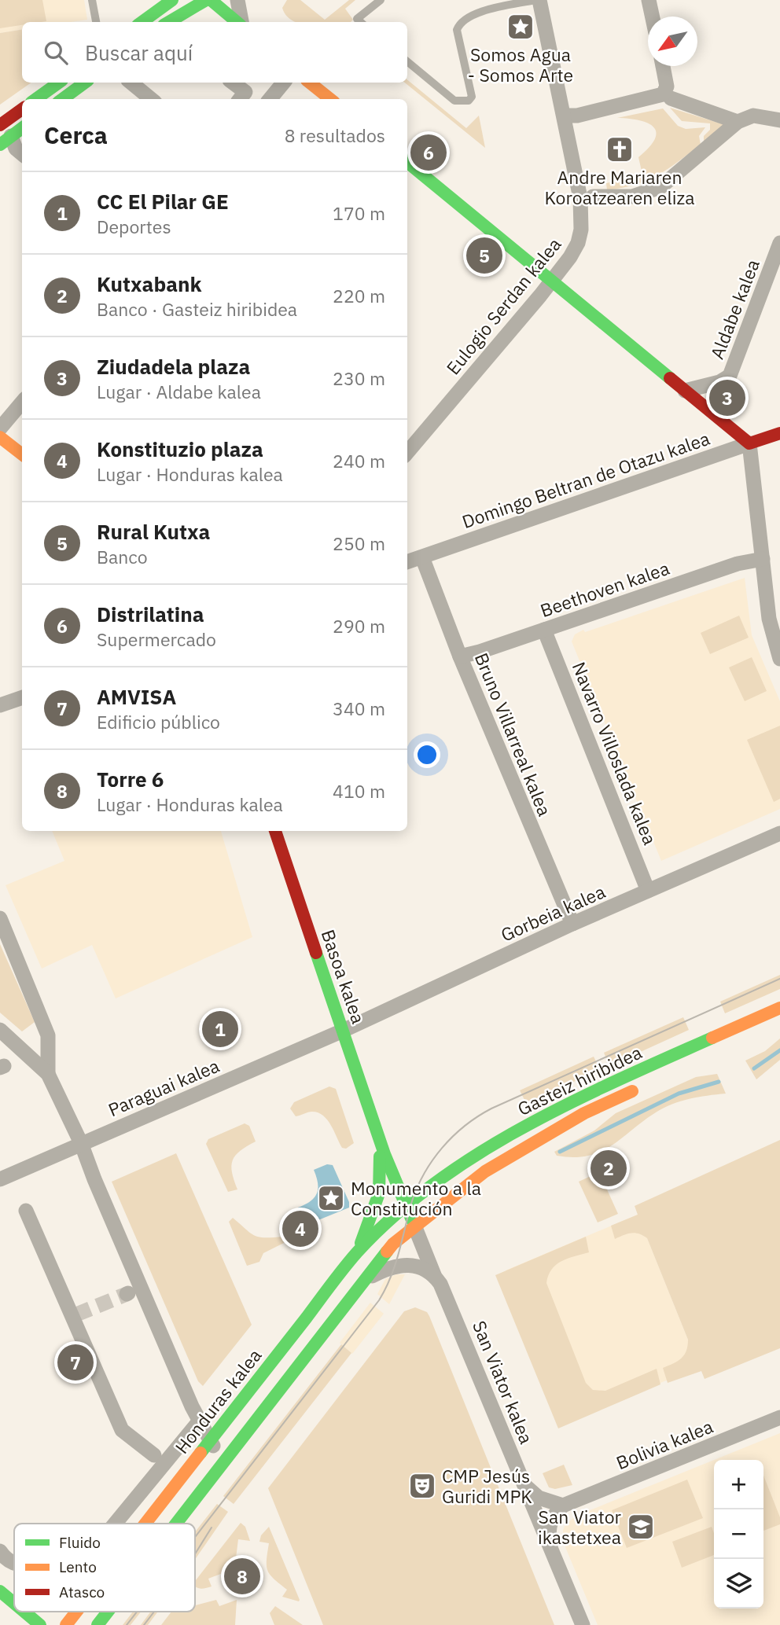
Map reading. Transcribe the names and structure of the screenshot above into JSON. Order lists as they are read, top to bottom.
{
  "streets": {
    "main road": [
      "Domingo Beltran de Otazu kalea",
      "Basoa kalea",
      "Gasteiz hiribidea",
      "Honduras kalea"
    ],
    "street": [
      "Eulogio Serdan kalea",
      "Aldabe kalea",
      "Beethoven kalea",
      "Bruno Villarreal kalea",
      "Navarro Villoslada kalea",
      "Gorbeia kalea",
      "Paraguai kalea",
      "San Viator kalea",
      "Bolivia kalea"
    ]
  },
  "crossings": [
    ["Domingo Beltran de Otazu kalea", "Bruno Villarreal kalea"],
    ["Beethoven kalea", "Bruno Villarreal kalea"],
    ["Beethoven kalea", "Navarro Villoslada kalea"],
    ["Bruno Villarreal kalea", "Gorbeia kalea"],
    ["Navarro Villoslada kalea", "Gorbeia kalea"],
    ["Gorbeia kalea", "Basoa kalea"],
    ["Gorbeia kalea", "Paraguai kalea"],
    ["Basoa kalea", "Gasteiz hiribidea"],
    ["Basoa kalea", "Paraguai kalea"],
    ["Basoa kalea", "San Viator kalea"],
    ["Basoa kalea", "Honduras kalea"],
    ["Gasteiz hiribidea", "San Viator kalea"],
    ["Gasteiz hiribidea", "Honduras kalea"]
  ],
  "places": {
    "place": ["Somos Agua - Somos Arte", "Monumento a la Constitución"],
    "church": ["Andre Mariaren Koroatzearen eliza"],
    "theatre": ["CMP Jesús Guridi MPK"],
    "school or university": ["San Viator ikastetxea"]
  },
  "legend": ["Fluido", "Lento", "Atasco"],
  "north": "bottom left",
  "page": {
    "search": "Buscar aquí",
    "heading": ["Cerca", "8 resultados"],
    "pins": [
      "6",
      "5",
      "3",
      "1",
      "2",
      "4",
      "7",
      "8"
    ],
    "list": [
      {
        "mark": "1",
        "name": "CC El Pilar GE",
        "note": "Deportes",
        "value": "170 m"
      },
      {
        "mark": "2",
        "name": "Kutxabank",
        "note": "Banco · Gasteiz hiribidea",
        "value": "220 m"
      },
      {
        "mark": "3",
        "name": "Ziudadela plaza",
        "note": "Lugar · Aldabe kalea",
        "value": "230 m"
      },
      {
        "mark": "4",
        "name": "Konstituzio plaza",
        "note": "Lugar · Honduras kalea",
        "value": "240 m"
      },
      {
        "mark": "5",
        "name": "Rural Kutxa",
        "note": "Banco",
        "value": "250 m"
      },
      {
        "mark": "6",
        "name": "Distrilatina",
        "note": "Supermercado",
        "value": "290 m"
      },
      {
        "mark": "7",
        "name": "AMVISA",
        "note": "Edificio público",
        "value": "340 m"
      },
      {
        "mark": "8",
        "name": "Torre 6",
        "note": "Lugar · Honduras kalea",
        "value": "410 m"
      }
    ],
    "map_buttons": ["+", "−"]
  }
}
